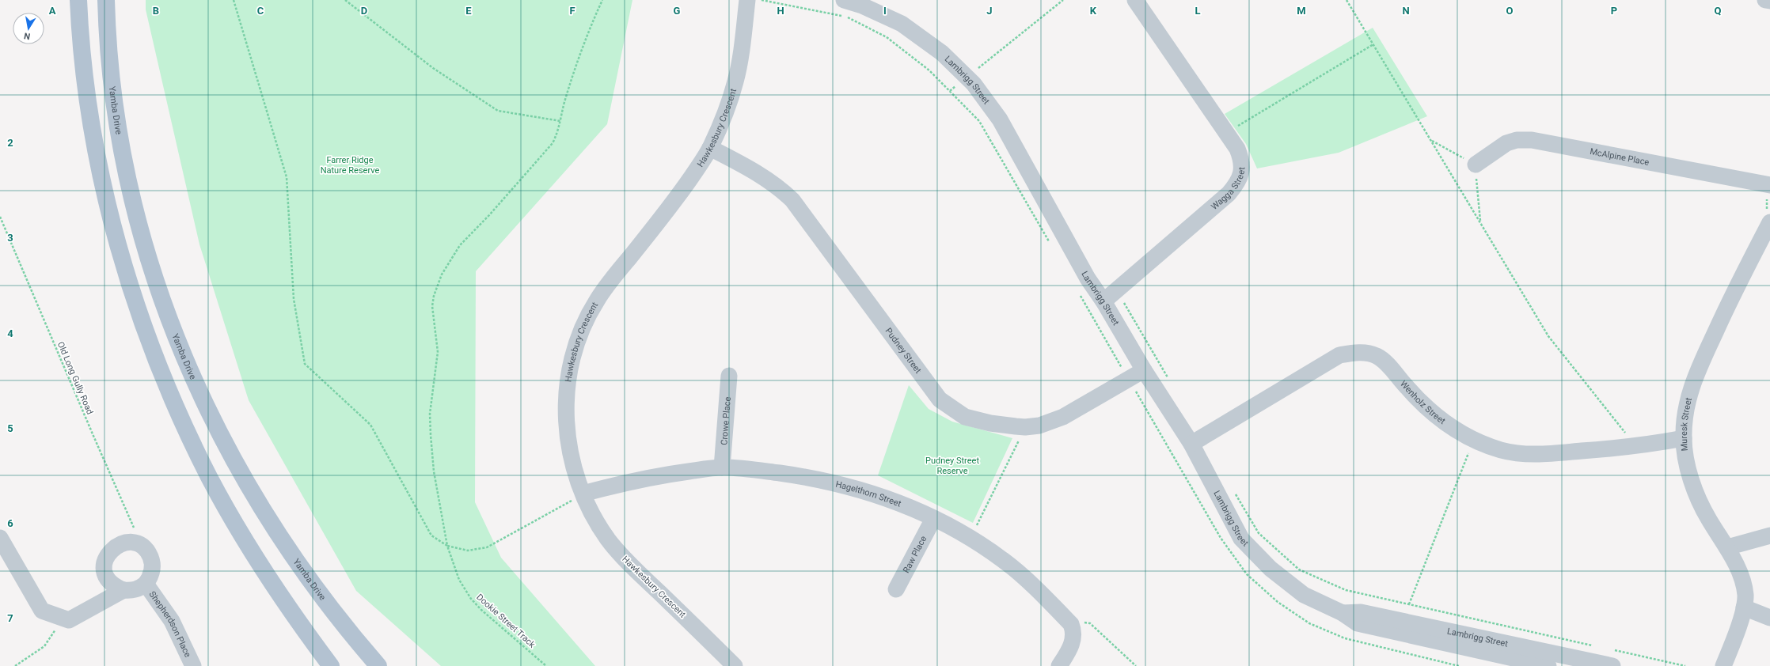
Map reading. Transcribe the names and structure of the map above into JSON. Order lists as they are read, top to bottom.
{
  "streets": {
    "main road": ["Yamba Drive"],
    "street": [
      "Lambrigg Street",
      "Hawkesbury Crescent",
      "McAlpine Place",
      "Wagga Street",
      "Pudney Street",
      "Wenholz Street",
      "Crowe Place",
      "Muresk Street",
      "Hagelthorn Street",
      "Raw Place",
      "Shepherdson Place"
    ],
    "path": ["Old Long Gully Road", "Dookie Street Track"]
  },
  "crossings": [
    ["Lambrigg Street", "Wagga Street"],
    ["Lambrigg Street", "Pudney Street"],
    ["Lambrigg Street", "Wenholz Street"],
    ["Hawkesbury Crescent", "Pudney Street"],
    ["Hawkesbury Crescent", "Hagelthorn Street"],
    ["Old Long Gully Road", "Shepherdson Place"],
    ["Wenholz Street", "Muresk Street"],
    ["Crowe Place", "Hagelthorn Street"],
    ["Hagelthorn Street", "Raw Place"]
  ],
  "parks": ["Farrer Ridge Nature Reserve", "Pudney Street Reserve"],
  "north": "bottom",
  "grid": {
    "columns": [
      "A",
      "B",
      "C",
      "D",
      "E",
      "F",
      "G",
      "H",
      "I",
      "J",
      "K",
      "L",
      "M",
      "N",
      "O",
      "P",
      "Q"
    ],
    "rows": [
      "2",
      "3",
      "4",
      "5",
      "6",
      "7"
    ]
  }
}
